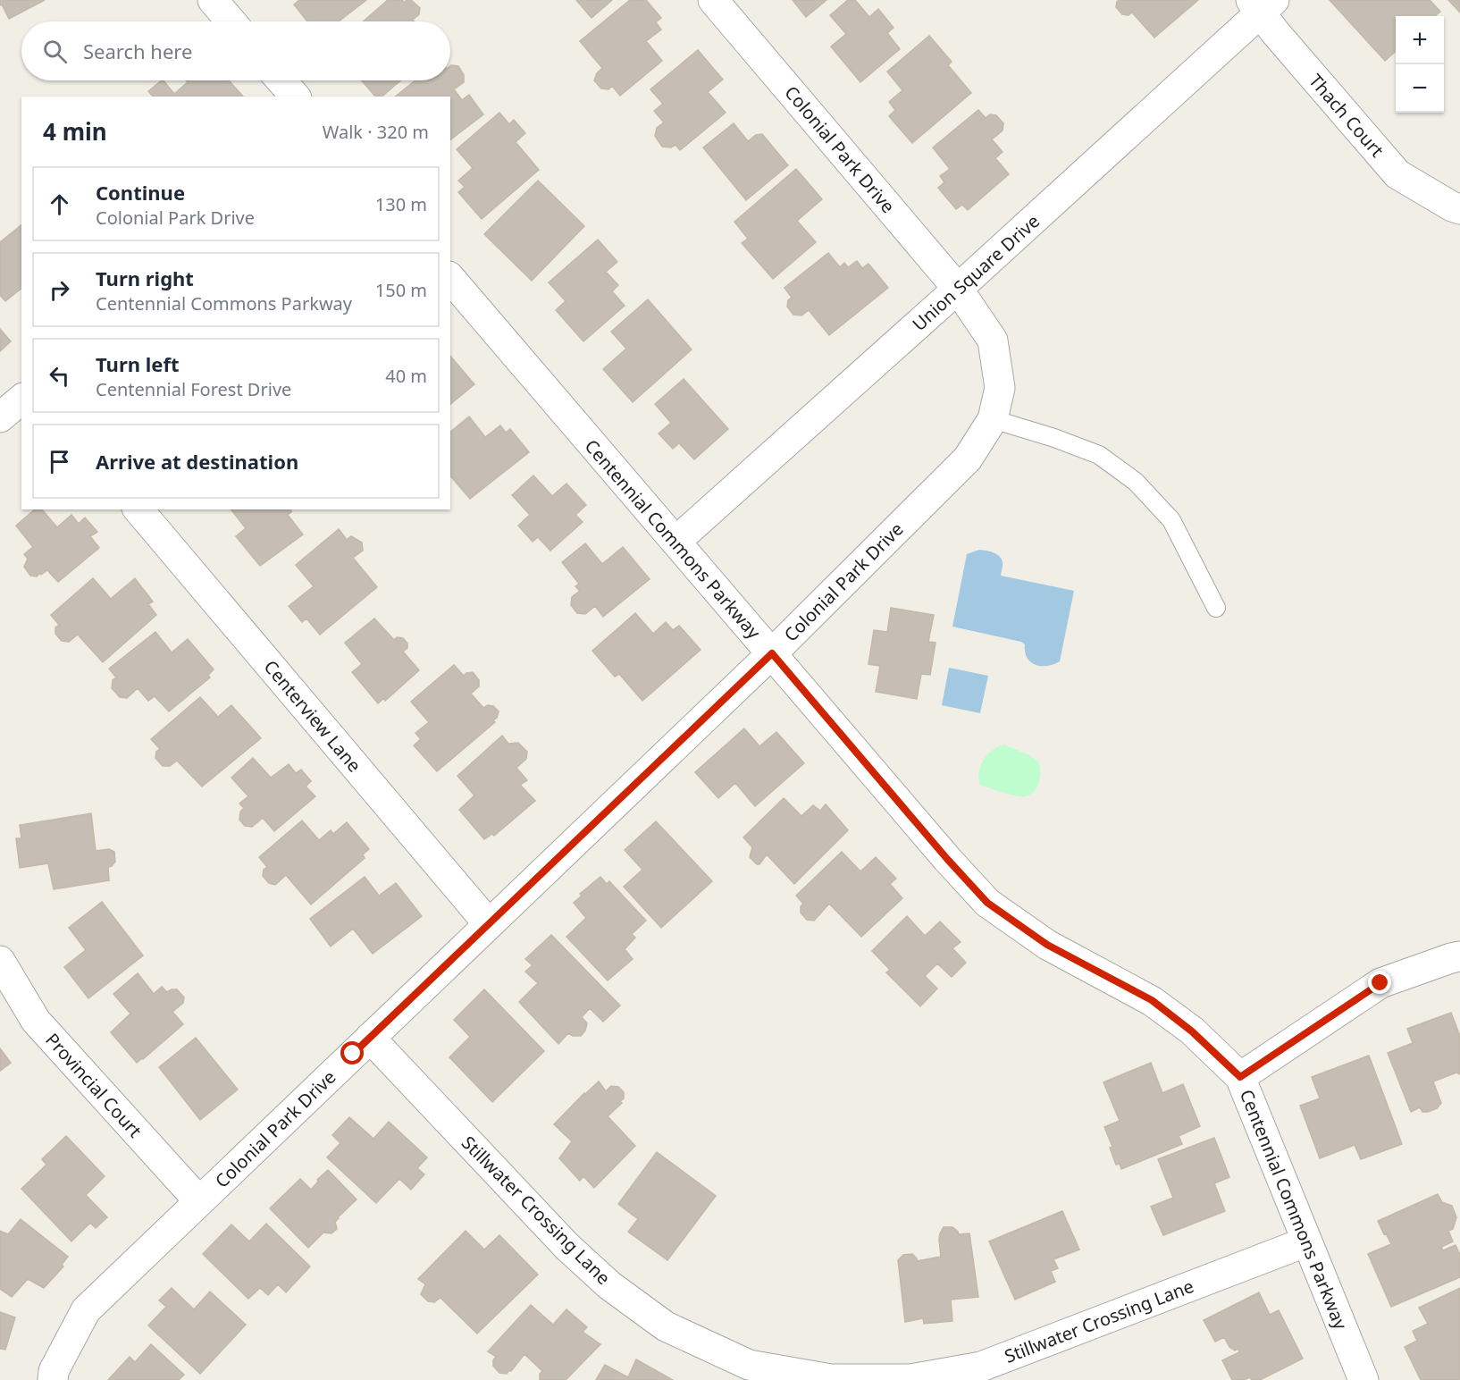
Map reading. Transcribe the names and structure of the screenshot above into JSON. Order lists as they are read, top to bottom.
{
  "streets": {
    "street": [
      "Thach Court",
      "Colonial Park Drive",
      "Union Square Drive",
      "Centennial Commons Parkway",
      "Centerview Lane",
      "Provincial Court",
      "Stillwater Crossing Lane"
    ]
  },
  "crossings": [
    ["Thach Court", "Union Square Drive"],
    ["Colonial Park Drive", "Union Square Drive"],
    ["Colonial Park Drive", "Centennial Commons Parkway"],
    ["Colonial Park Drive", "Centerview Lane"],
    ["Colonial Park Drive", "Provincial Court"],
    ["Colonial Park Drive", "Stillwater Crossing Lane"],
    ["Union Square Drive", "Centennial Commons Parkway"],
    ["Centennial Commons Parkway", "Stillwater Crossing Lane"]
  ],
  "page": {
    "map_buttons": ["+", "−"],
    "search": "Search here",
    "heading": ["4 min", "Walk · 320 m"],
    "list": [
      ["Continue", "Colonial Park Drive", "130 m"],
      ["Turn right", "Centennial Commons Parkway", "150 m"],
      ["Turn left", "Centennial Forest Drive", "40 m"],
      "Arrive at destination"
    ]
  }
}
